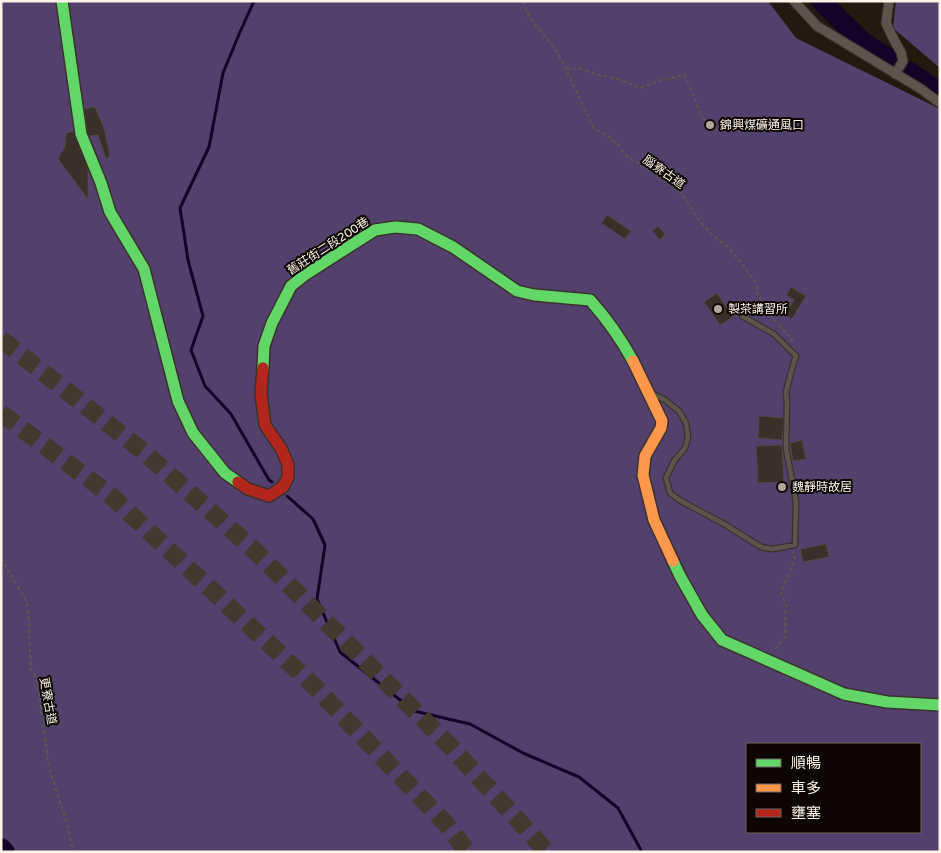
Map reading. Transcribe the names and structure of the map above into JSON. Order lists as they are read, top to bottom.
{
  "streets": {
    "street": ["舊莊街二段200巷"],
    "path": ["腦寮古道", "更寮古道"]
  },
  "places": ["錦興煤礦通風口", "製茶講習所", "魏靜時故居"],
  "legend": ["順暢", "車多", "壅塞"]
}
